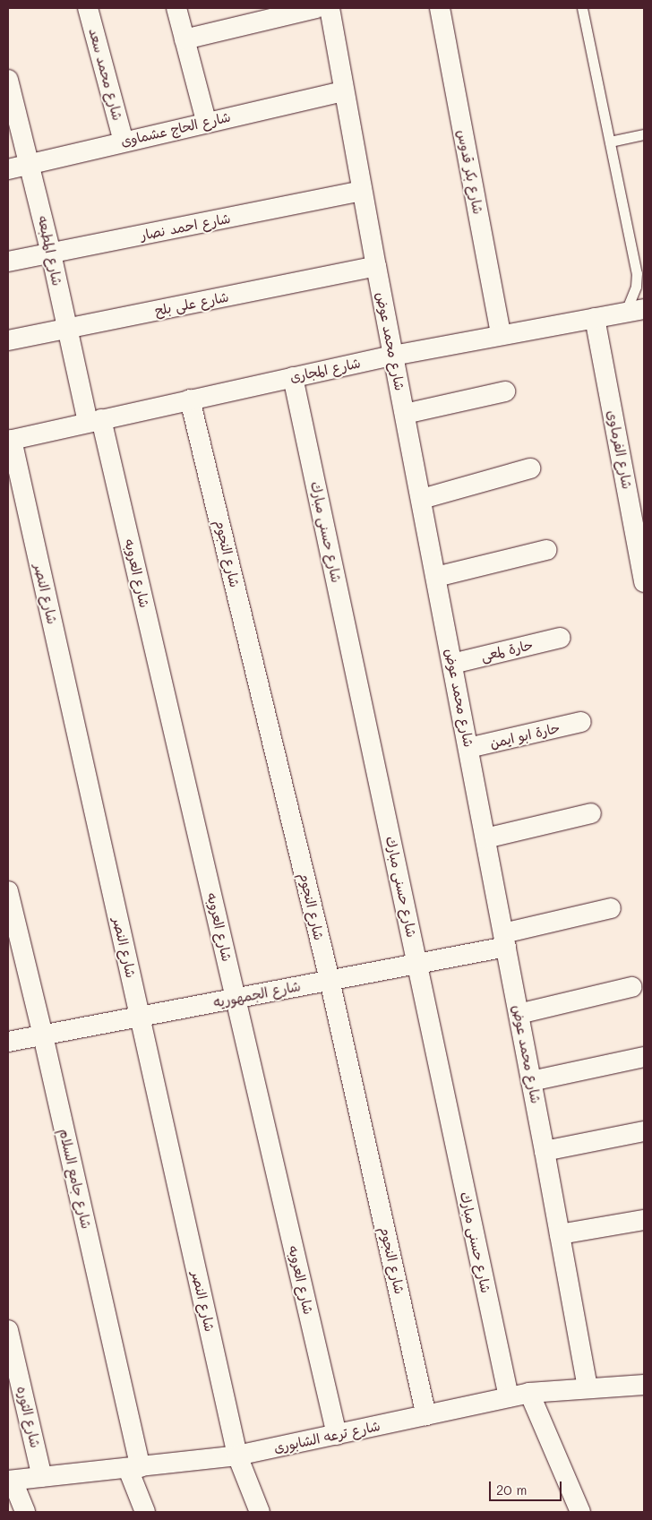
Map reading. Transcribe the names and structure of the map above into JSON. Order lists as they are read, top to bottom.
{
  "streets": {
    "street": [
      "شارع محمد سعد",
      "شارع الحاج عشماوى",
      "شارع بكر قدوس",
      "شارع احمد نصار",
      "شارع المطبعه",
      "شارع على بلح",
      "شارع محمد عوض",
      "شارع المجارى",
      "شارع الفرماوى",
      "شارع حسنى مبارك",
      "شارع النجوم",
      "شارع العروبه",
      "شارع النصر",
      "حارة لمعى",
      "حارة ابو ايمن",
      "شارع الجمهوريه",
      "شارع جامع السلام",
      "شارع الثوره",
      "شارع ترعه الشابورى"
    ]
  },
  "crossings": [
    ["شارع محمد سعد", "شارع الحاج عشماوى"],
    ["شارع الحاج عشماوى", "شارع المطبعه"],
    ["شارع الحاج عشماوى", "شارع محمد عوض"],
    ["شارع بكر قدوس", "شارع المجارى"],
    ["شارع احمد نصار", "شارع المطبعه"],
    ["شارع احمد نصار", "شارع محمد عوض"],
    ["شارع المطبعه", "شارع على بلح"],
    ["شارع المطبعه", "شارع المجارى"],
    ["شارع المطبعه", "شارع العروبه"],
    ["شارع على بلح", "شارع محمد عوض"],
    ["شارع محمد عوض", "شارع المجارى"],
    ["شارع محمد عوض", "حارة لمعى"],
    ["شارع محمد عوض", "حارة ابو ايمن"],
    ["شارع محمد عوض", "شارع الجمهوريه"],
    ["شارع محمد عوض", "شارع ترعه الشابورى"],
    ["شارع المجارى", "شارع الفرماوى"],
    ["شارع المجارى", "شارع حسنى مبارك"],
    ["شارع المجارى", "شارع النجوم"],
    ["شارع المجارى", "شارع العروبه"],
    ["شارع المجارى", "شارع النصر"],
    ["شارع حسنى مبارك", "شارع الجمهوريه"],
    ["شارع حسنى مبارك", "شارع ترعه الشابورى"],
    ["شارع النجوم", "شارع الجمهوريه"],
    ["شارع النجوم", "شارع ترعه الشابورى"],
    ["شارع العروبه", "شارع الجمهوريه"],
    ["شارع العروبه", "شارع ترعه الشابورى"],
    ["شارع النصر", "شارع الجمهوريه"],
    ["شارع النصر", "شارع ترعه الشابورى"],
    ["شارع الجمهوريه", "شارع جامع السلام"],
    ["شارع جامع السلام", "شارع ترعه الشابورى"],
    ["شارع الثوره", "شارع ترعه الشابورى"]
  ],
  "scale_bar": "20 m"
}
